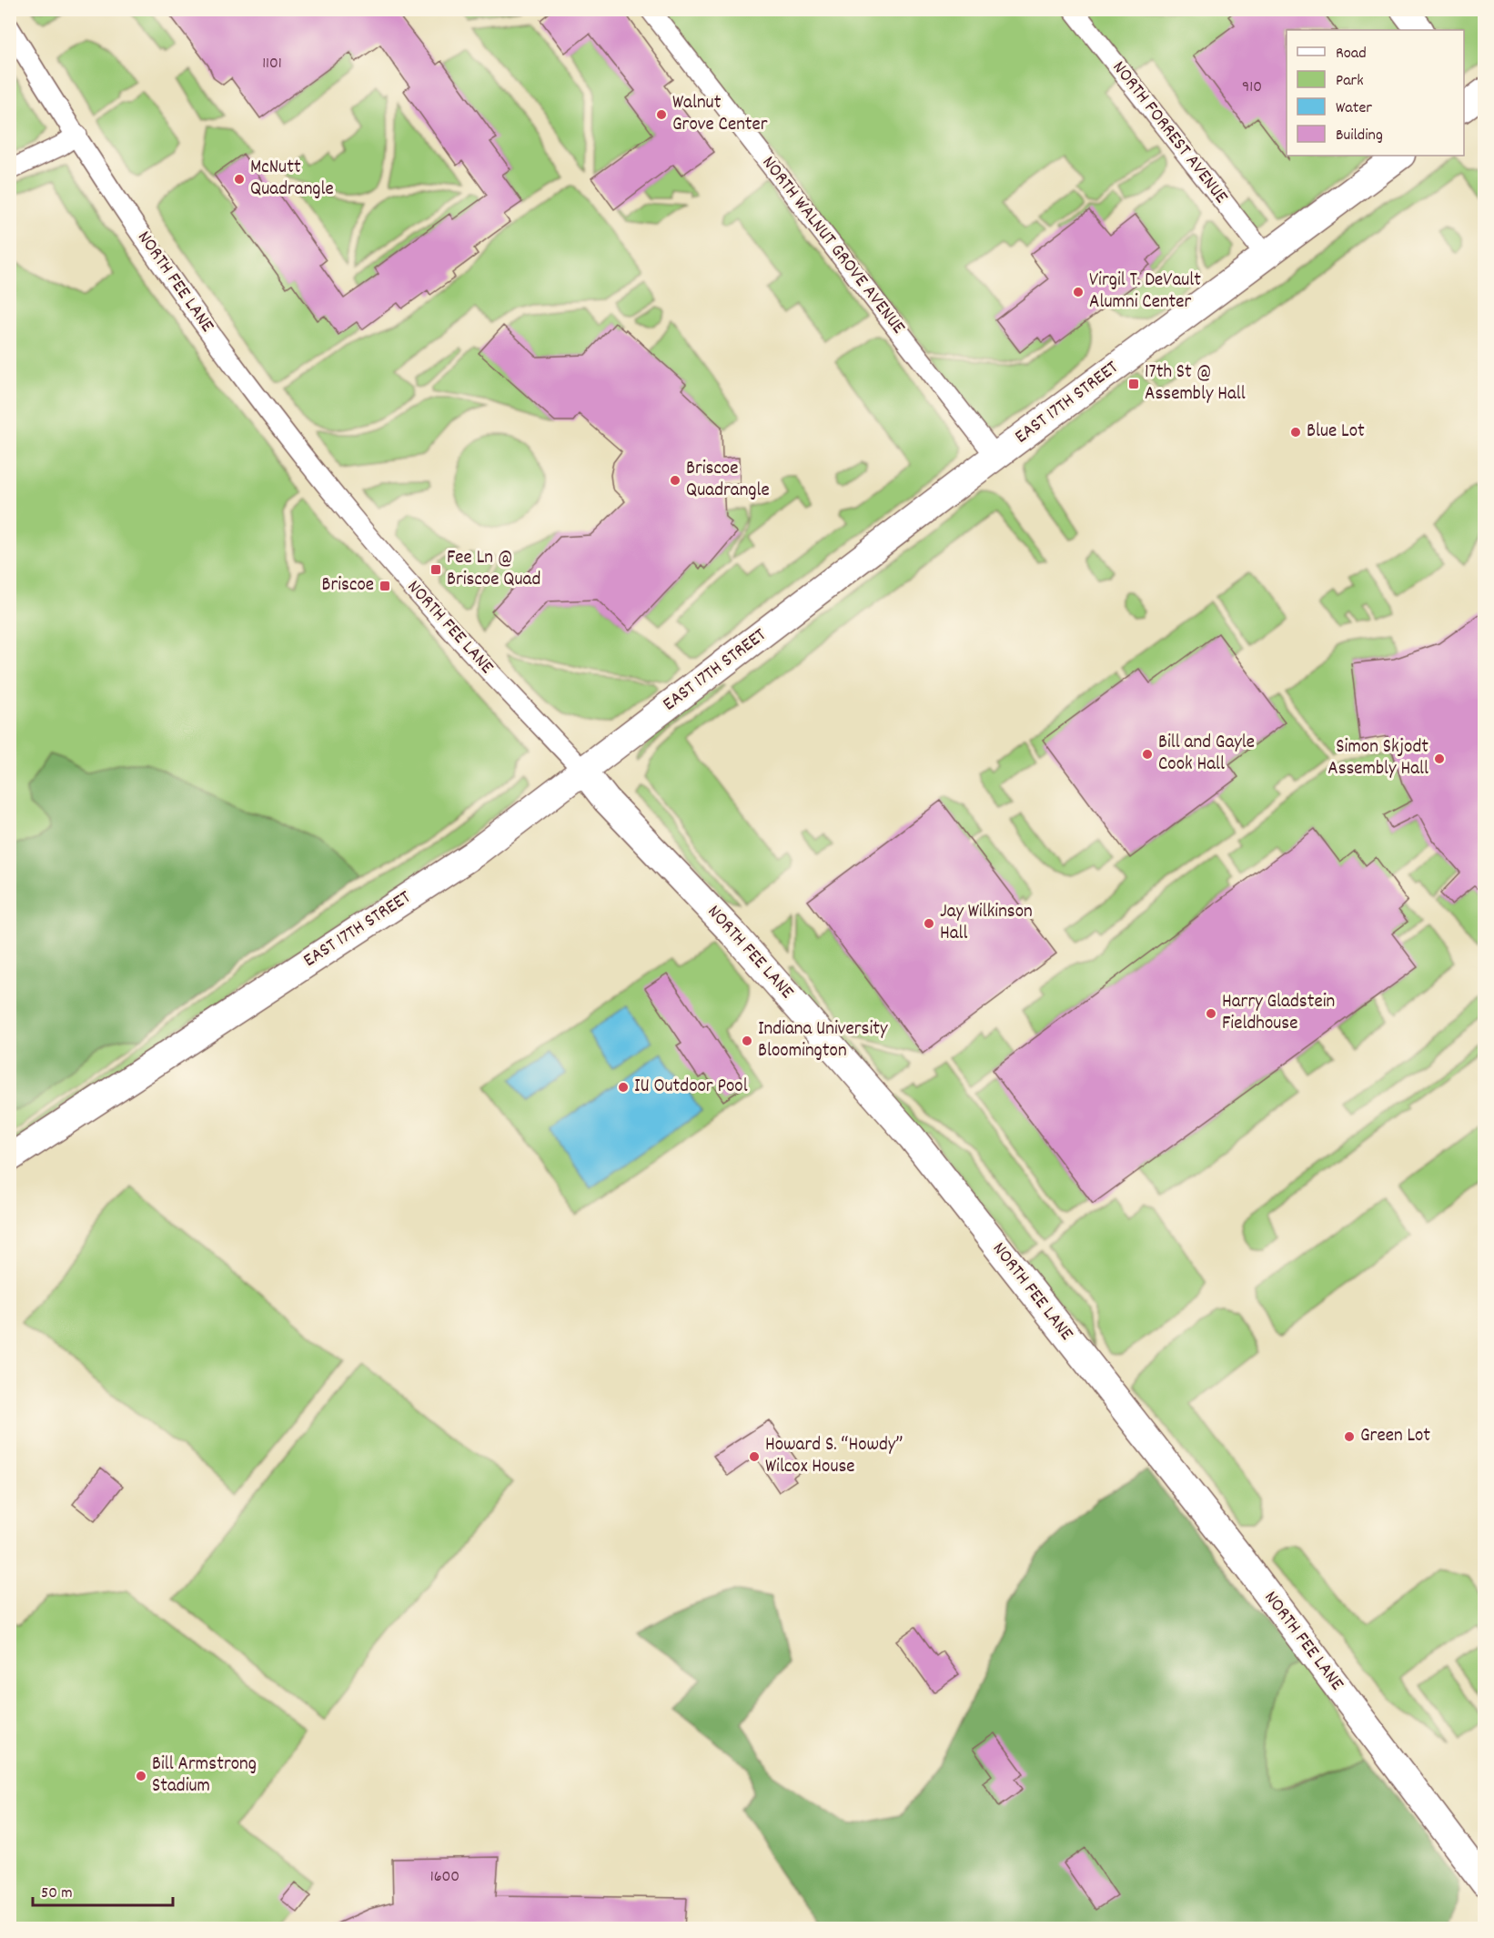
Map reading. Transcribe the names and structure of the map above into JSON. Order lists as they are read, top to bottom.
{
  "streets": {
    "main road": ["NORTH FEE LANE", "EAST 17TH STREET"],
    "street": ["NORTH FORREST AVENUE", "NORTH WALNUT GROVE AVENUE"]
  },
  "crossings": [
    ["NORTH FORREST AVENUE", "EAST 17TH STREET"],
    ["NORTH WALNUT GROVE AVENUE", "EAST 17TH STREET"],
    ["NORTH FEE LANE", "EAST 17TH STREET"]
  ],
  "places": {
    "other": [
      "Walnut Grove Center",
      "McNutt Quadrangle",
      "Virgil T. DeVault Alumni Center",
      "Blue Lot",
      "Briscoe Quadrangle",
      "Bill and Gayle Cook Hall",
      "Simon Skjodt Assembly Hall",
      "Jay Wilkinson Hall",
      "Harry Gladstein Fieldhouse",
      "Indiana University Bloomington",
      "IU Outdoor Pool",
      "Green Lot",
      "Howard S. “Howdy” Wilcox House",
      "Bill Armstrong Stadium"
    ],
    "transit": ["17th St @ Assembly Hall", "Fee Ln @ Briscoe Quad", "Briscoe"]
  },
  "house_numbers": ["1101", "910", "1600"],
  "legend": [
    "Road",
    "Park",
    "Water",
    "Building"
  ],
  "scale_bar": "50 m"
}
